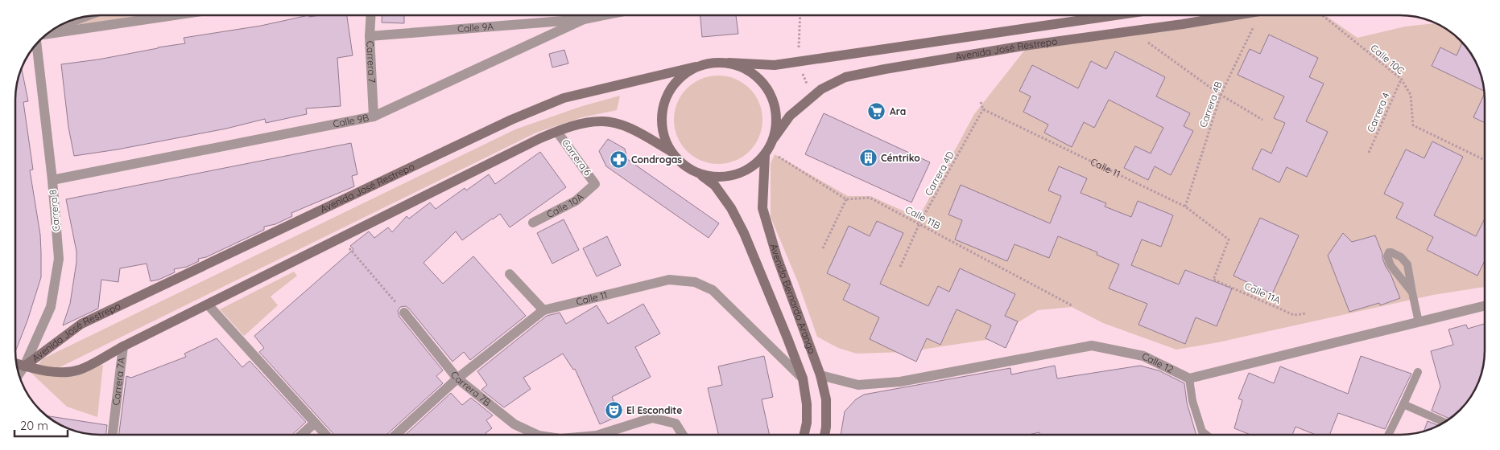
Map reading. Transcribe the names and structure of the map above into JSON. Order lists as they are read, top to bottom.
{
  "streets": {
    "main road": ["Avenida José Restrepo", "Avenida Bernardo Arango"],
    "street": [
      "Calle 9A",
      "Carrera 7",
      "Calle 9B",
      "Carrera 6",
      "Calle 11",
      "Calle 10A",
      "Carrera 8",
      "Calle 12",
      "Carrera 7A",
      "Carrera 7B"
    ],
    "path": [
      "Calle 10C",
      "Carrera 4B",
      "Carrera 4",
      "Carrera 4D",
      "Calle 11B",
      "Calle 11A"
    ]
  },
  "crossings": [
    ["Calle 9A", "Carrera 7"],
    ["Avenida José Restrepo", "Carrera 6"],
    ["Avenida José Restrepo", "Carrera 8"],
    ["Avenida José Restrepo", "Avenida Bernardo Arango"],
    ["Avenida José Restrepo", "Carrera 7A"],
    ["Calle 10C", "Carrera 4"],
    ["Carrera 7", "Calle 9B"],
    ["Carrera 4B", "Calle 11"],
    ["Calle 9B", "Carrera 8"],
    ["Carrera 6", "Calle 10A"],
    ["Calle 11", "Carrera 4D"],
    ["Calle 11", "Calle 11A"],
    ["Calle 11", "Avenida Bernardo Arango"],
    ["Calle 11", "Carrera 7B"],
    ["Carrera 4D", "Calle 11B"],
    ["Avenida Bernardo Arango", "Calle 12"]
  ],
  "places": {
    "supermarket": ["Ara"],
    "building": ["Céntriko"],
    "pharmacy": ["Condrogas"],
    "theatre": ["El Escondite"]
  },
  "scale_bar": "20 m"
}
